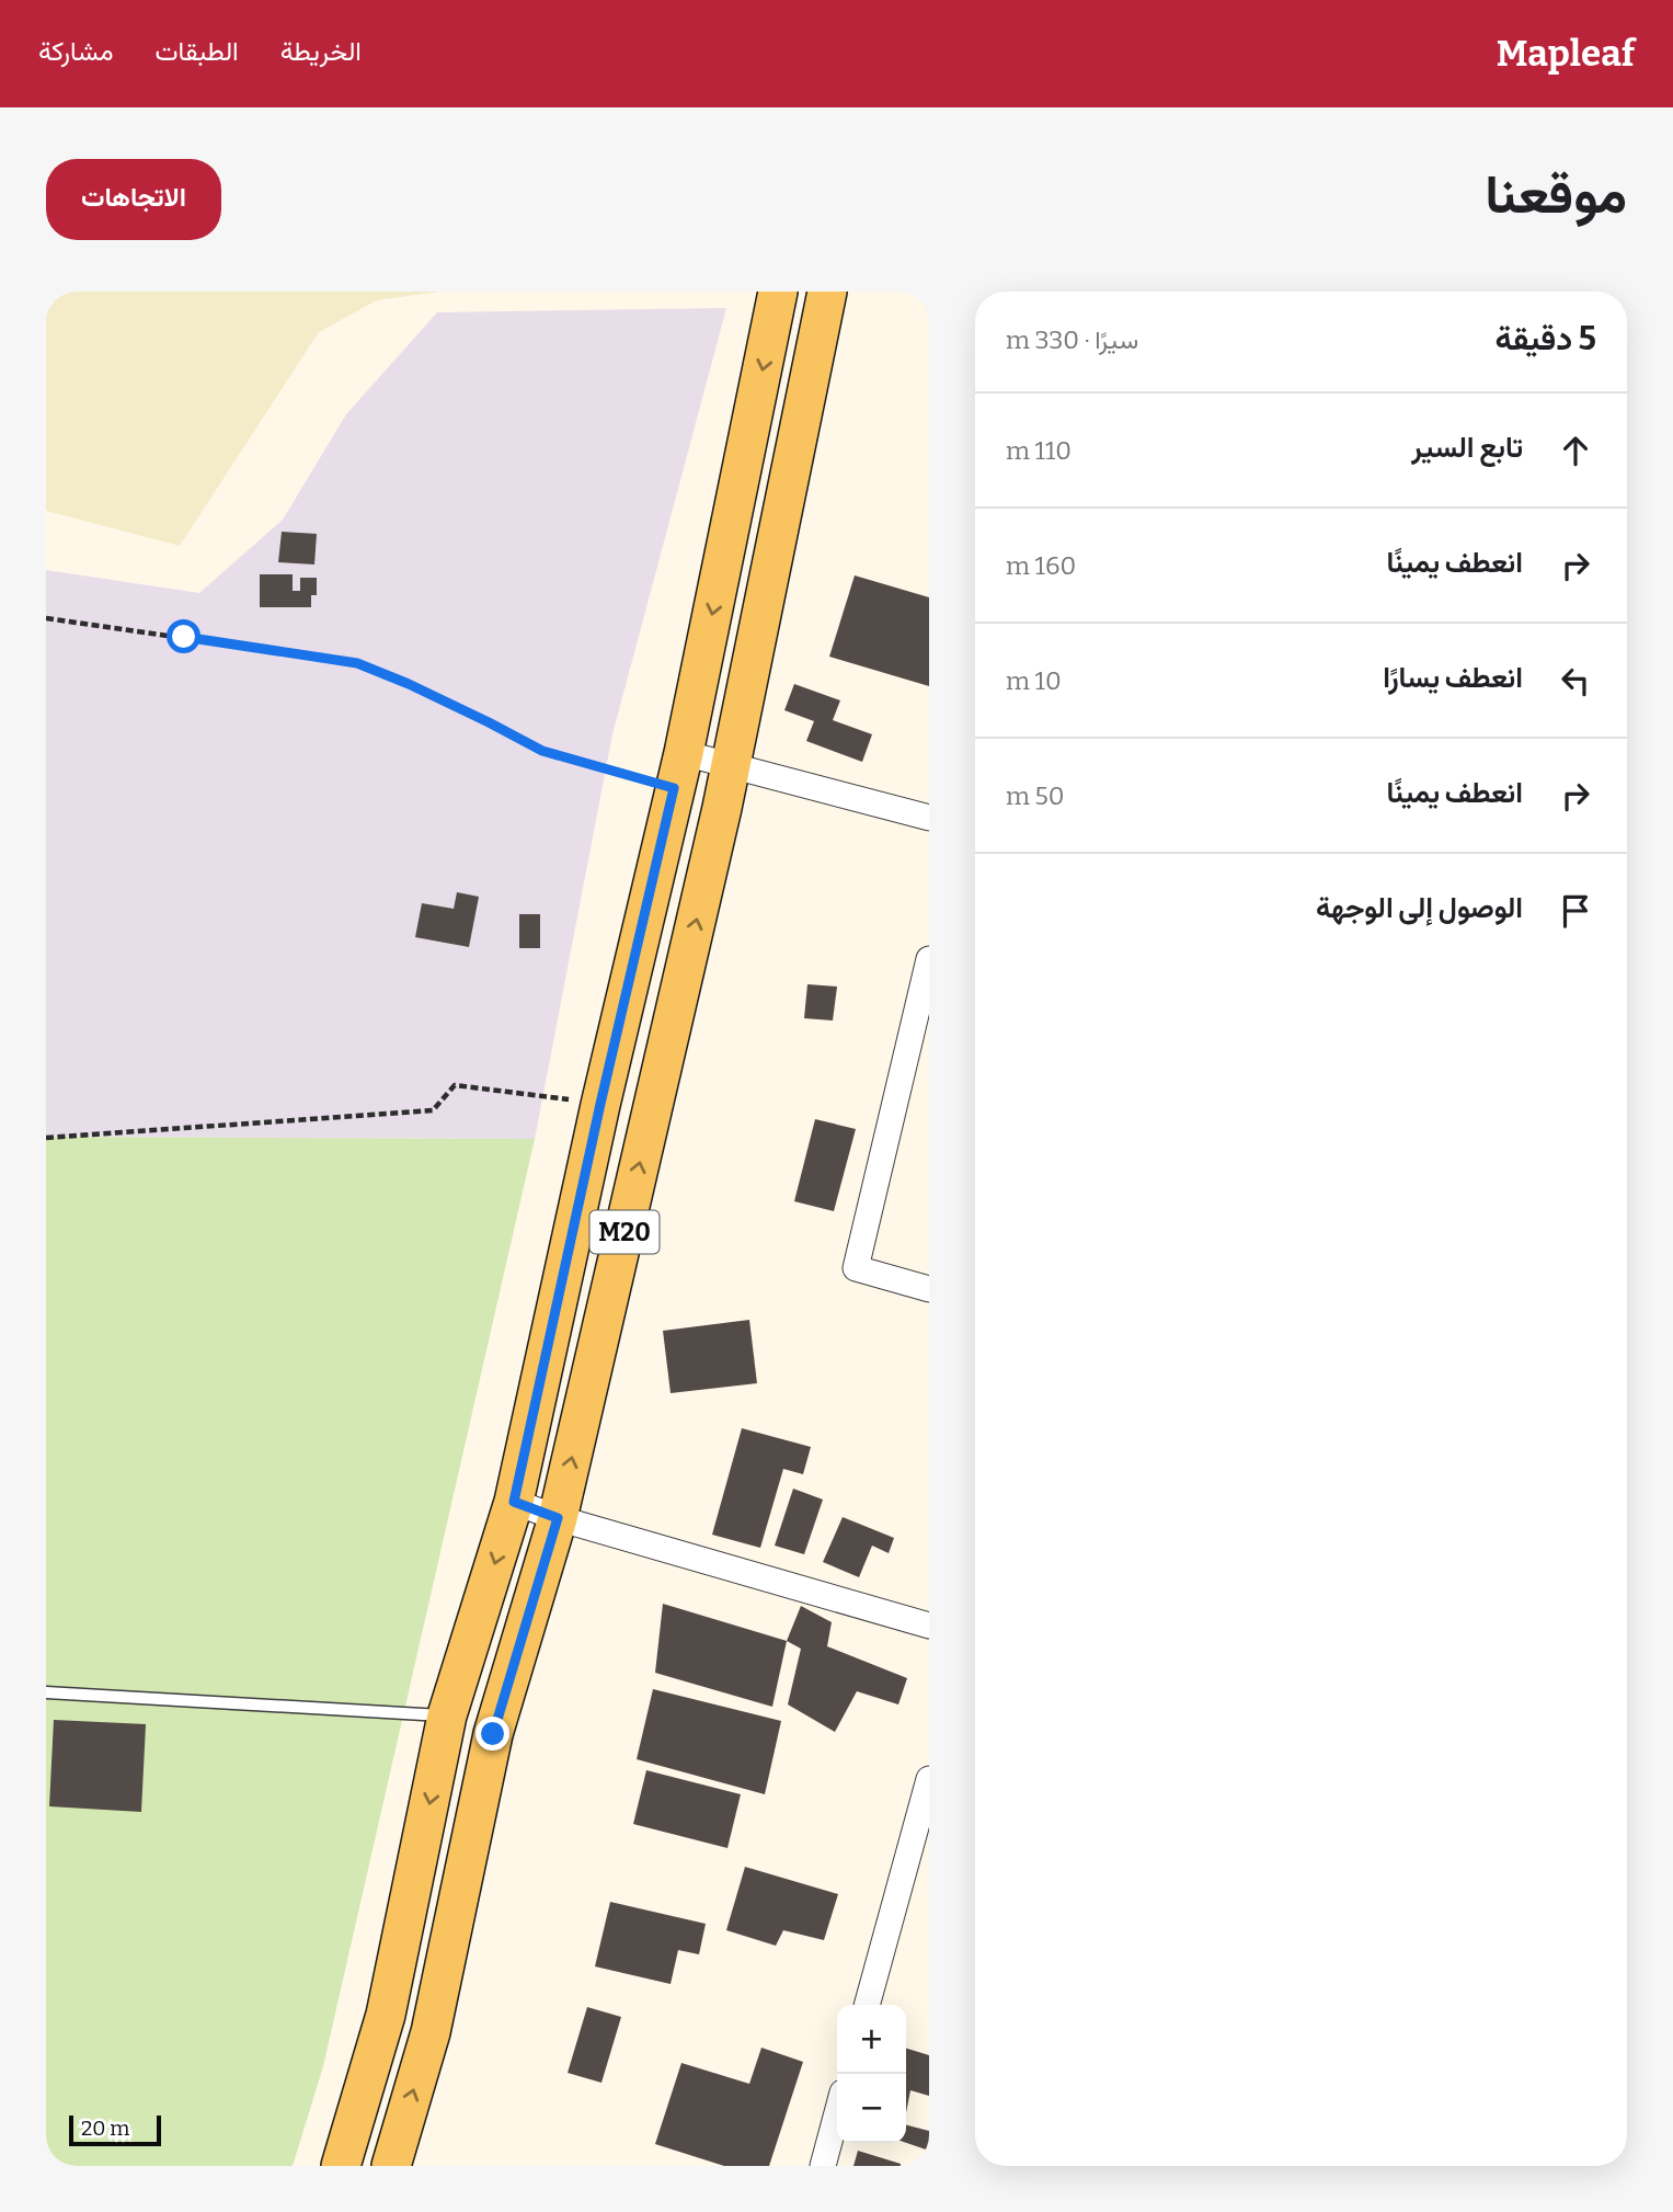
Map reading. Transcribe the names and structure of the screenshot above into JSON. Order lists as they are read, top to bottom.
{
  "streets": {
    "main road": ["M20"]
  },
  "scale_bar": "20 m",
  "page": {
    "header": "Mapleaf",
    "nav": ["الخريطة", "الطبقات", "مشاركة"],
    "title": "موقعنا",
    "buttons": "الاتجاهات",
    "heading": ["5 دقيقة", "سيرًا · 330 m"],
    "list": [
      ["تابع السير", "110 m"],
      ["انعطف يمينًا", "160 m"],
      ["انعطف يسارًا", "10 m"],
      ["انعطف يمينًا", "50 m"],
      "الوصول إلى الوجهة"
    ],
    "map_buttons": ["+", "−"],
    "scale": "20 m"
  }
}
